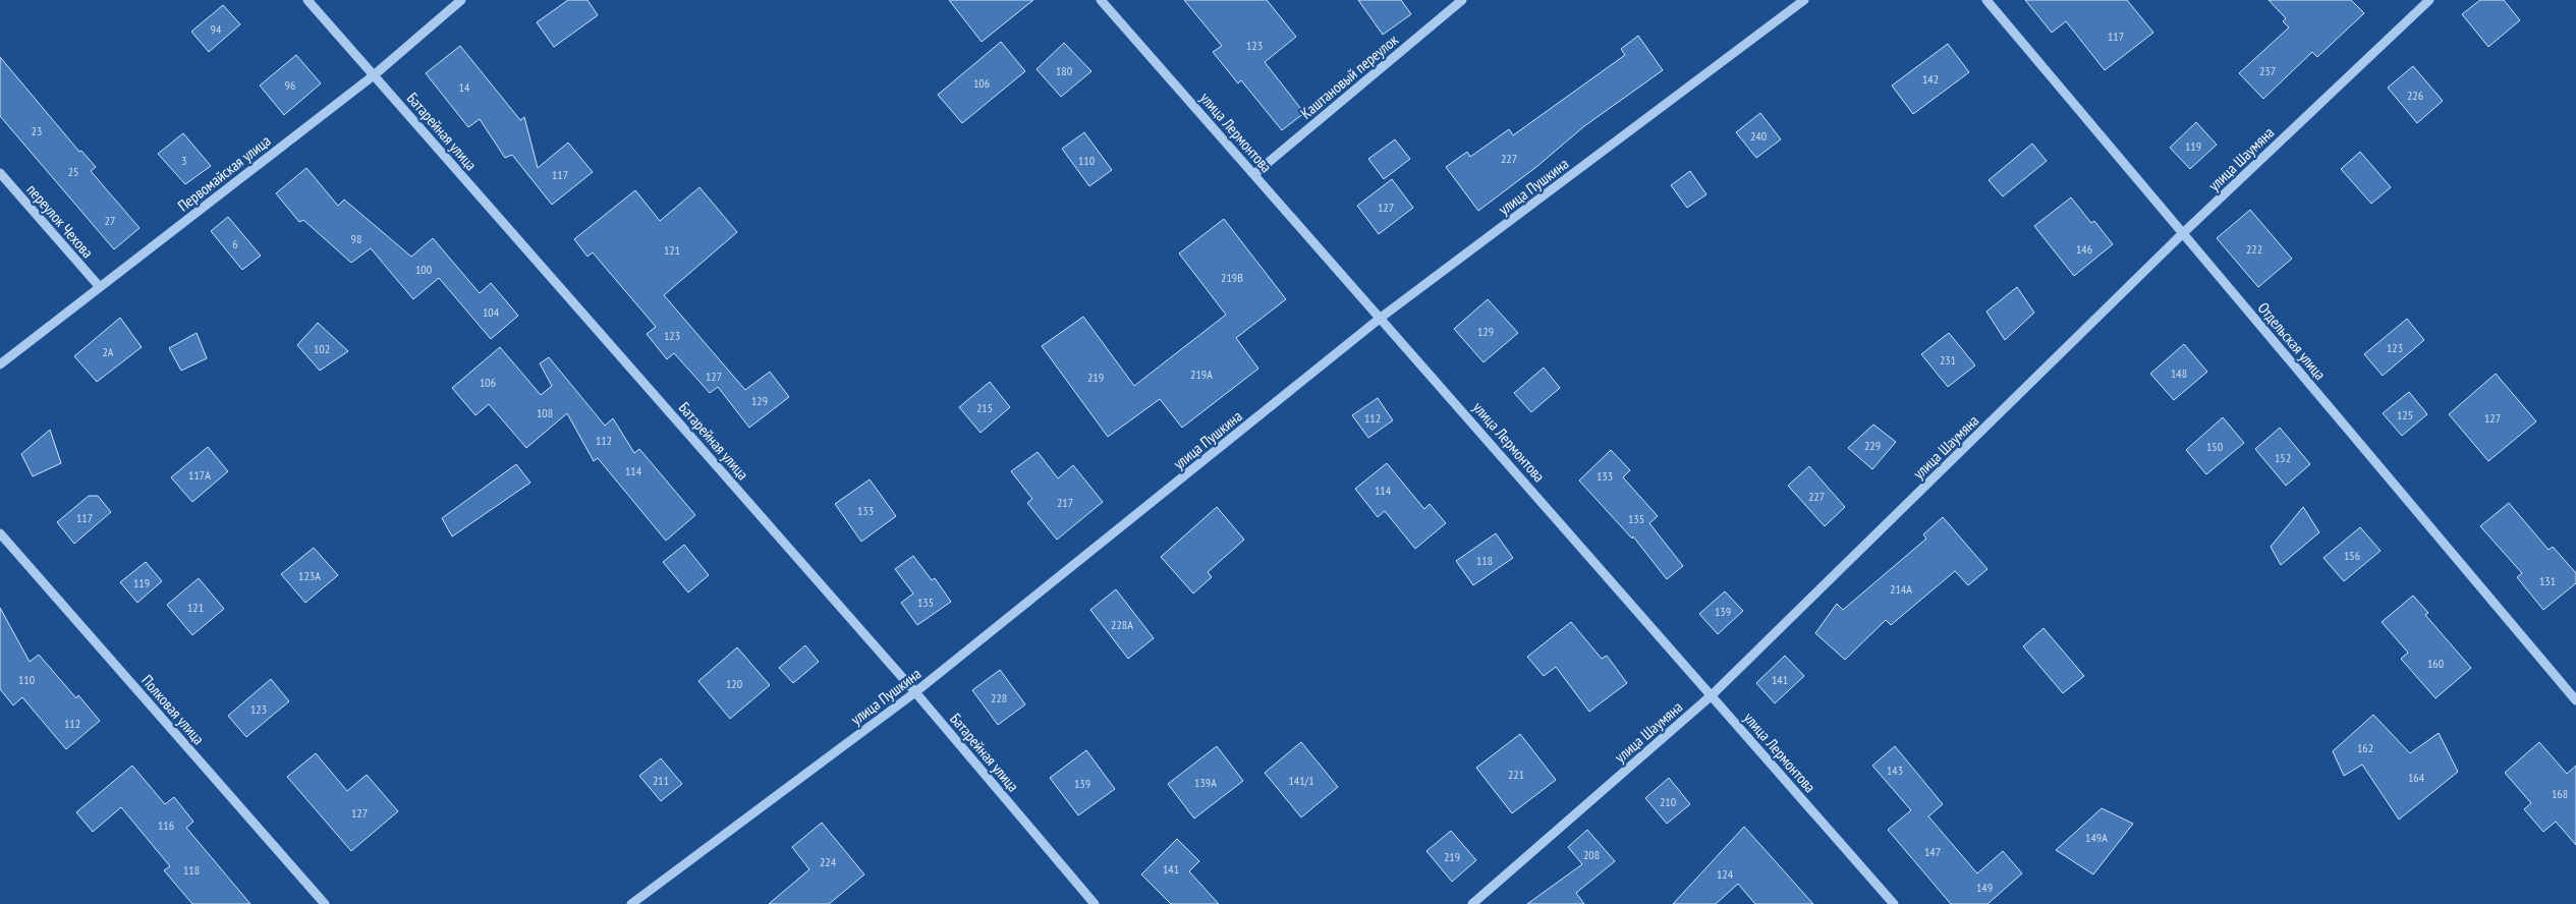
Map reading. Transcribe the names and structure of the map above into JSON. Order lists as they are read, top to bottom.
{
  "streets": {
    "street": [
      "Каштановый переулок",
      "Батарейная улица",
      "улица Лермонтова",
      "улица Шаумяна",
      "Первомайская улица",
      "улица Пушкина",
      "переулок Чехова",
      "Отдельская улица",
      "Полковая улица"
    ]
  },
  "crossings": [
    ["Каштановый переулок", "улица Лермонтова"],
    ["Батарейная улица", "Первомайская улица"],
    ["Батарейная улица", "улица Пушкина"],
    ["улица Лермонтова", "улица Шаумяна"],
    ["улица Лермонтова", "улица Пушкина"],
    ["улица Шаумяна", "Отдельская улица"],
    ["Первомайская улица", "переулок Чехова"]
  ],
  "house_numbers": [
    "94",
    "117",
    "123",
    "180",
    "237",
    "142",
    "106",
    "96",
    "14",
    "226",
    "23",
    "240",
    "119",
    "227",
    "3",
    "110",
    "25",
    "117",
    "127",
    "27",
    "98",
    "6",
    "146",
    "222",
    "121",
    "100",
    "219В",
    "104",
    "129",
    "123",
    "123",
    "102",
    "2А",
    "231",
    "148",
    "219А",
    "127",
    "219",
    "106",
    "129",
    "215",
    "108",
    "125",
    "112",
    "127",
    "112",
    "229",
    "150",
    "152",
    "114",
    "117А",
    "133",
    "114",
    "227",
    "217",
    "133",
    "117",
    "135",
    "156",
    "118",
    "123А",
    "131",
    "119",
    "214А",
    "135",
    "121",
    "139",
    "228А",
    "160",
    "110",
    "141",
    "120",
    "228",
    "123",
    "112",
    "162",
    "143",
    "221",
    "164",
    "211",
    "141/1",
    "139А",
    "139",
    "168",
    "210",
    "127",
    "116",
    "149А",
    "147",
    "208",
    "219",
    "224",
    "141",
    "118",
    "124",
    "149"
  ]
}
